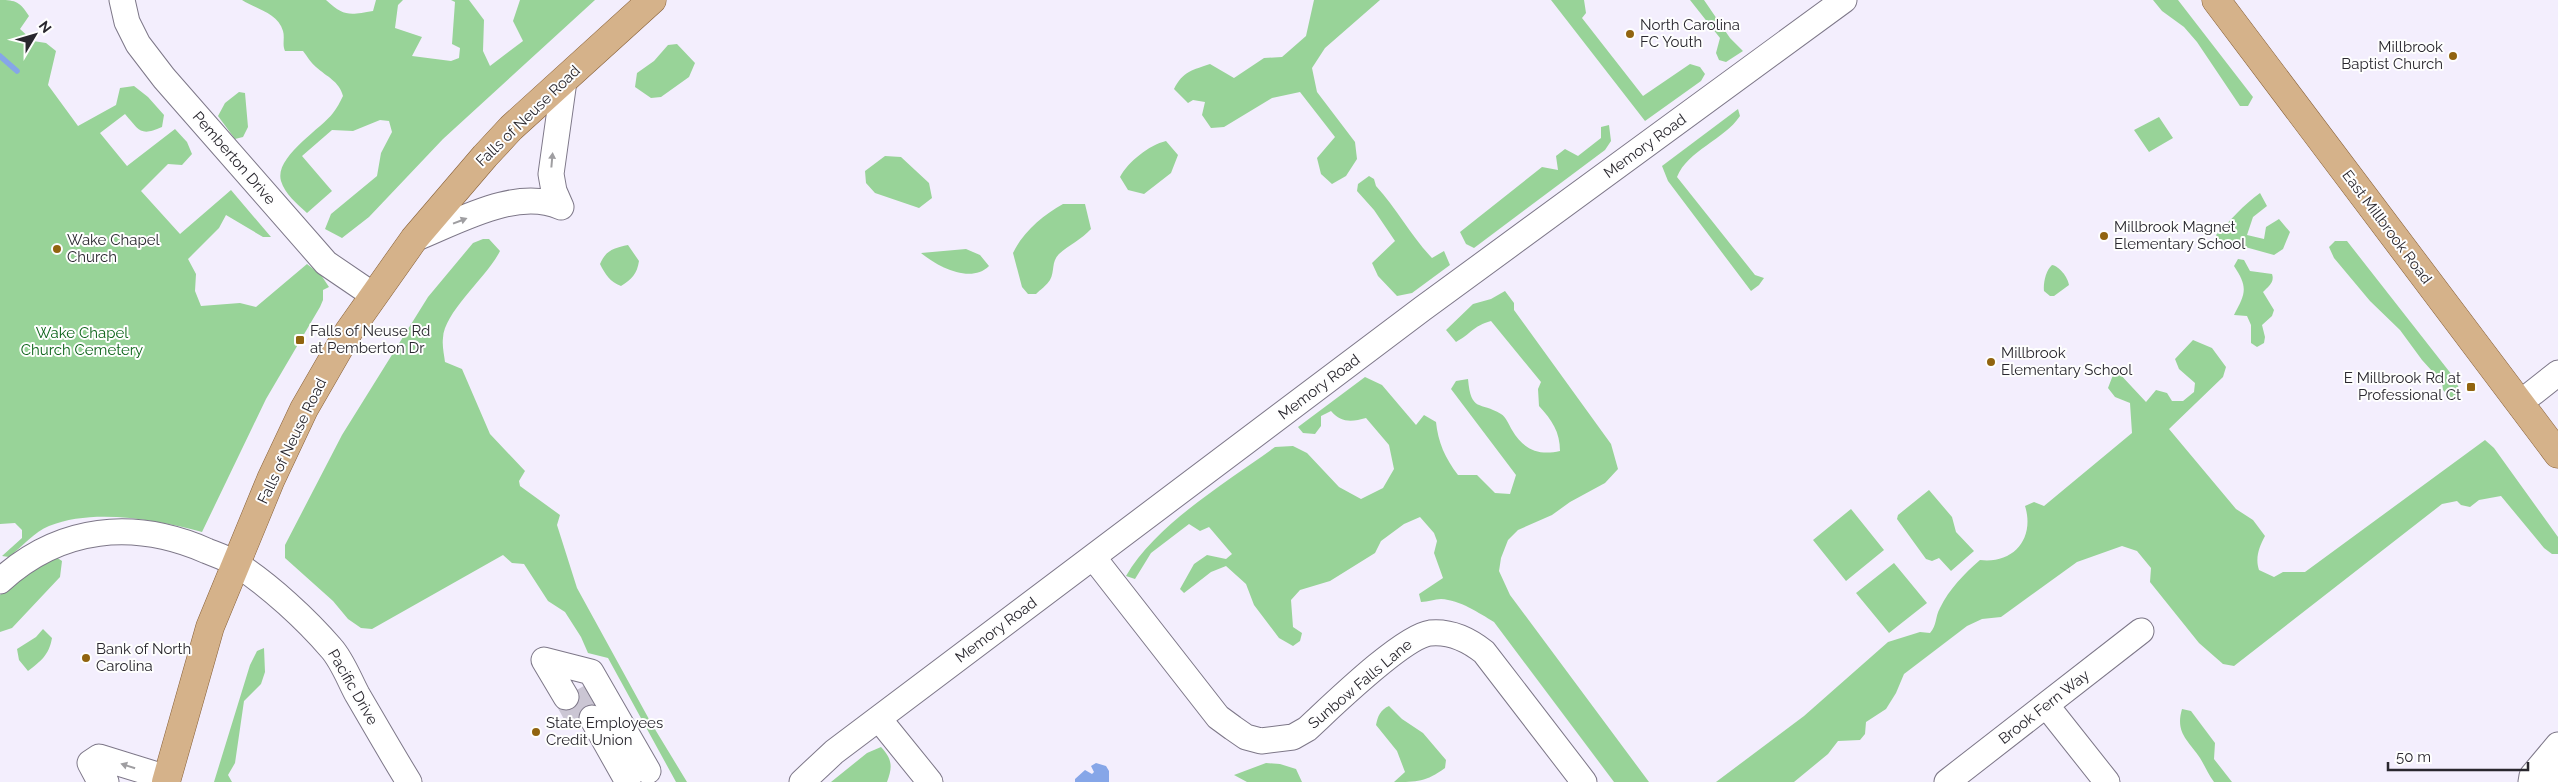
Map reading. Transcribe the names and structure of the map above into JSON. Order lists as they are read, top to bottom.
{
  "streets": {
    "main road": ["Falls of Neuse Road", "East Millbrook Road"],
    "street": [
      "Memory Road",
      "Pemberton Drive",
      "Sunbow Falls Lane",
      "Pacific Drive",
      "Brook Fern Way"
    ]
  },
  "crossings": [
    ["Falls of Neuse Road", "Pemberton Drive"],
    ["Falls of Neuse Road", "Pacific Drive"],
    ["Memory Road", "Sunbow Falls Lane"]
  ],
  "parks": ["Wake Chapel Church Cemetery"],
  "places": {
    "other": [
      "North Carolina FC Youth",
      "Millbrook Baptist Church",
      "Millbrook Magnet Elementary School",
      "Wake Chapel Church",
      "Millbrook Elementary School",
      "Bank of North Carolina",
      "State Employees Credit Union"
    ],
    "transit": ["Falls of Neuse Rd at Pemberton Dr", "E Millbrook Rd at Professional Ct"]
  },
  "scale_bar": "50 m",
  "north": "top right"
}
